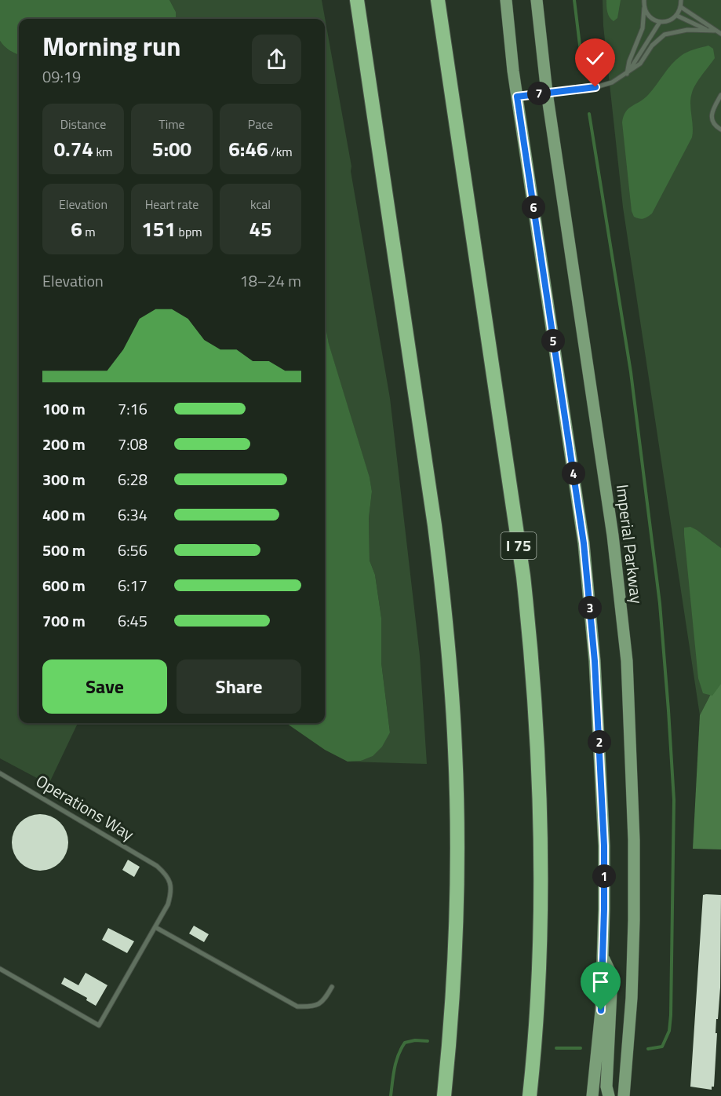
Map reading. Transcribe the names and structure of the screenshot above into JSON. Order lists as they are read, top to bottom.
{
  "streets": {
    "highway": ["I 75"],
    "main road": ["Imperial Parkway"],
    "lane": ["Operations Way"]
  },
  "page": {
    "heading": ["Morning run", "09:19"],
    "pins": [
      "7",
      "6",
      "5",
      "4",
      "3",
      "2",
      "1"
    ],
    "stats": [
      ["Distance", "0.74 km"],
      ["Time", "5:00"],
      ["Pace", "6:46 /km"],
      ["Elevation", "6 m"],
      ["Heart rate", "151 bpm"],
      ["kcal", "45"]
    ],
    "chart": ["Elevation", "18–24 m"],
    "list": [
      {
        "name": "100 m",
        "note": "7:16"
      },
      {
        "name": "200 m",
        "note": "7:08"
      },
      {
        "name": "300 m",
        "note": "6:28"
      },
      {
        "name": "400 m",
        "note": "6:34"
      },
      {
        "name": "500 m",
        "note": "6:56"
      },
      {
        "name": "600 m",
        "note": "6:17"
      },
      {
        "name": "700 m",
        "note": "6:45"
      }
    ],
    "buttons": ["Save", "Share"]
  }
}
